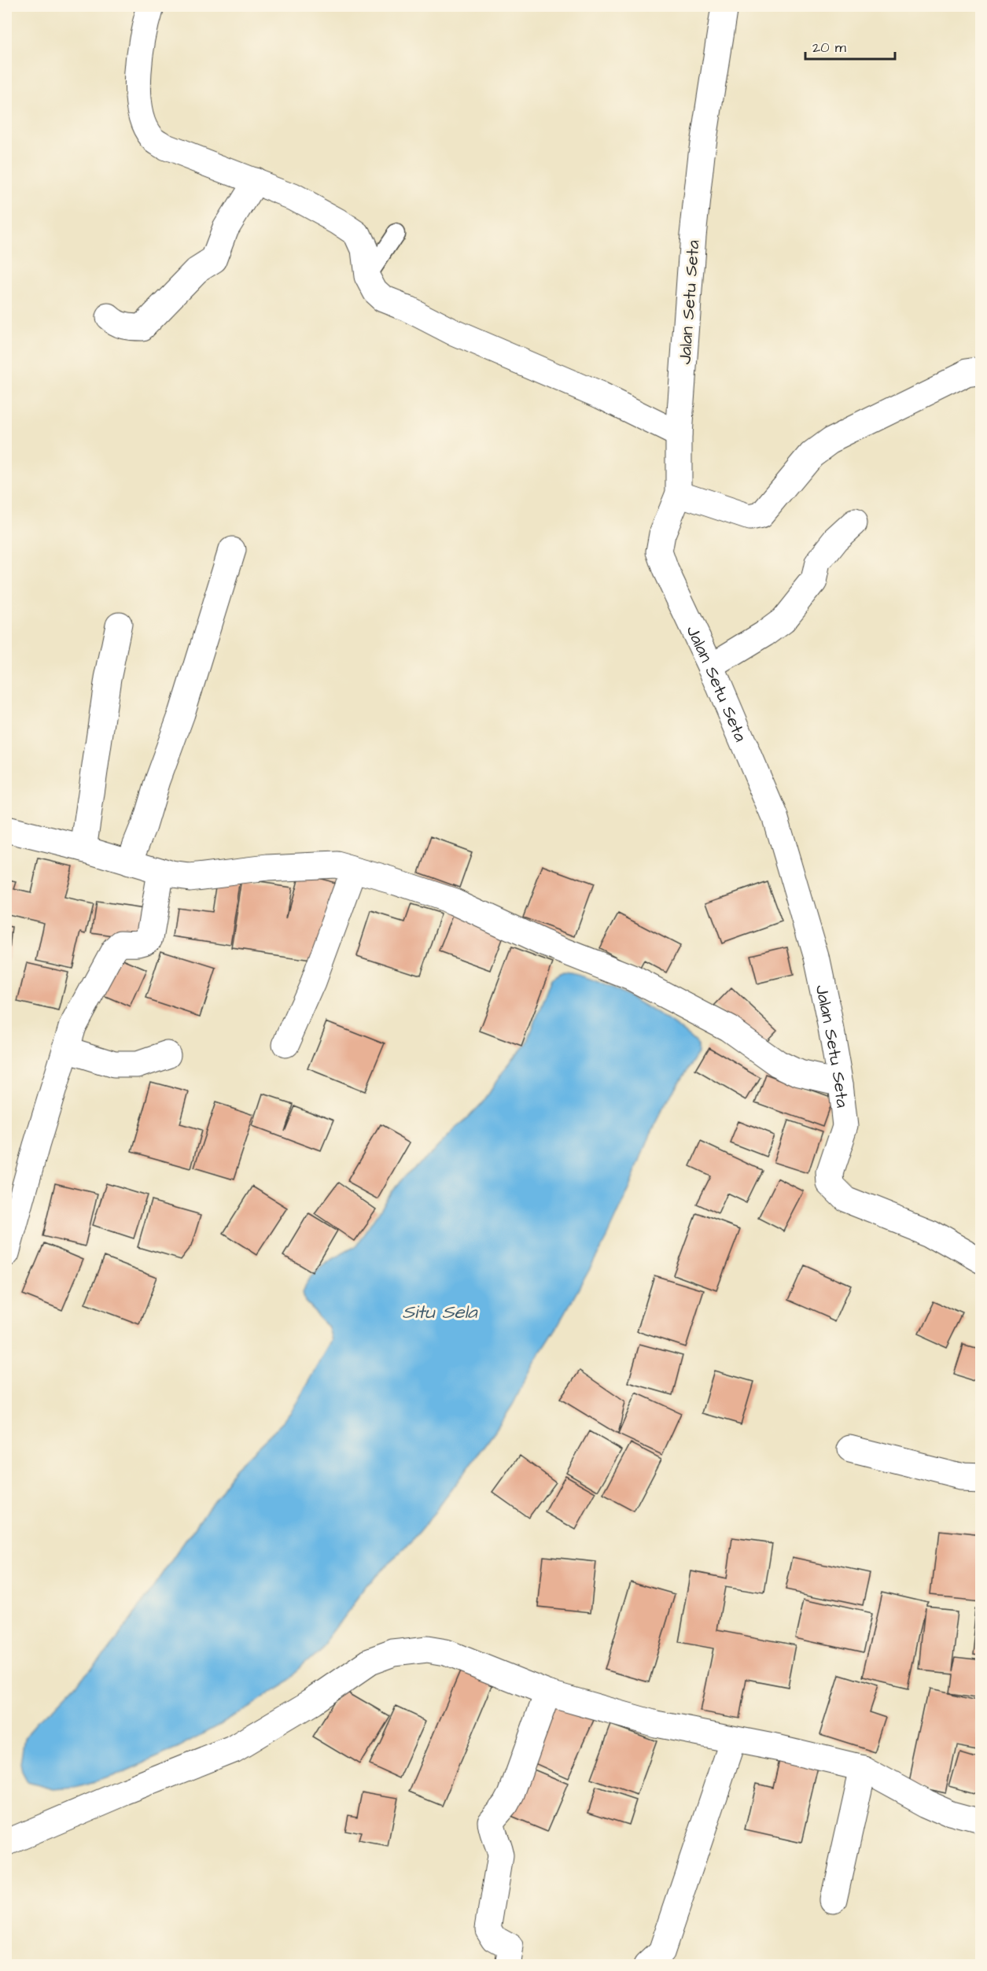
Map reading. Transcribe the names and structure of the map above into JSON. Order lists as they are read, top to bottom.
{
  "streets": {
    "street": ["Jalan Setu Seta"]
  },
  "water": ["Situ Sela"],
  "scale_bar": "20 m"
}
